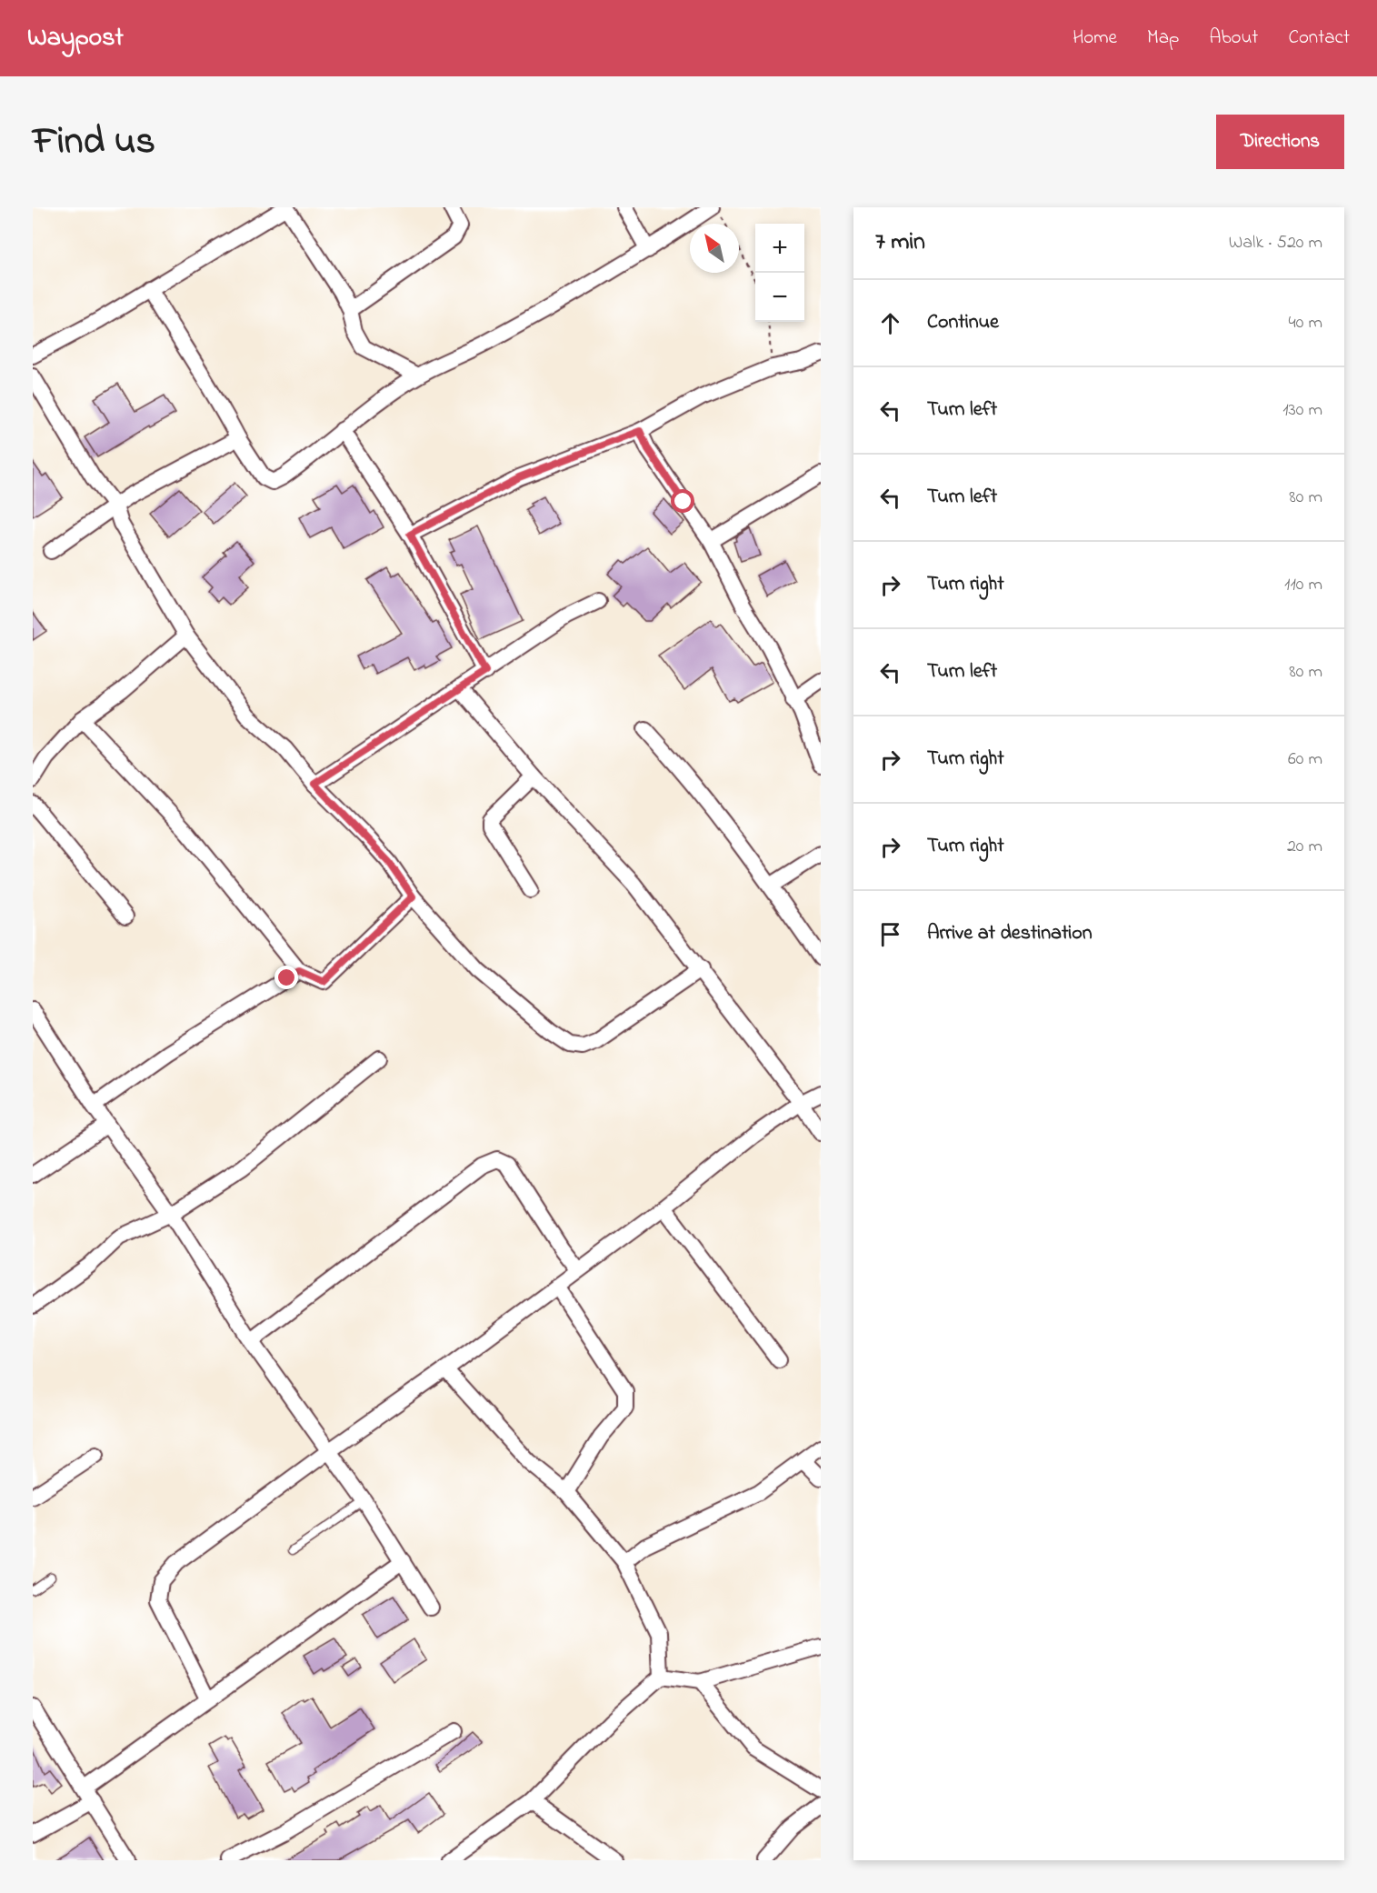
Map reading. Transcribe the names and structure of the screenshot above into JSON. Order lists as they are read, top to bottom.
{
  "north": "top left",
  "page": {
    "header": "Waypost",
    "nav": [
      "Home",
      "Map",
      "About",
      "Contact"
    ],
    "title": "Find us",
    "buttons": "Directions",
    "heading": ["7 min", "Walk · 520 m"],
    "map_buttons": ["+", "−"],
    "list": [
      ["Continue", "40 m"],
      ["Turn left", "130 m"],
      ["Turn left", "80 m"],
      ["Turn right", "110 m"],
      ["Turn left", "80 m"],
      ["Turn right", "60 m"],
      ["Turn right", "20 m"],
      "Arrive at destination"
    ]
  }
}
